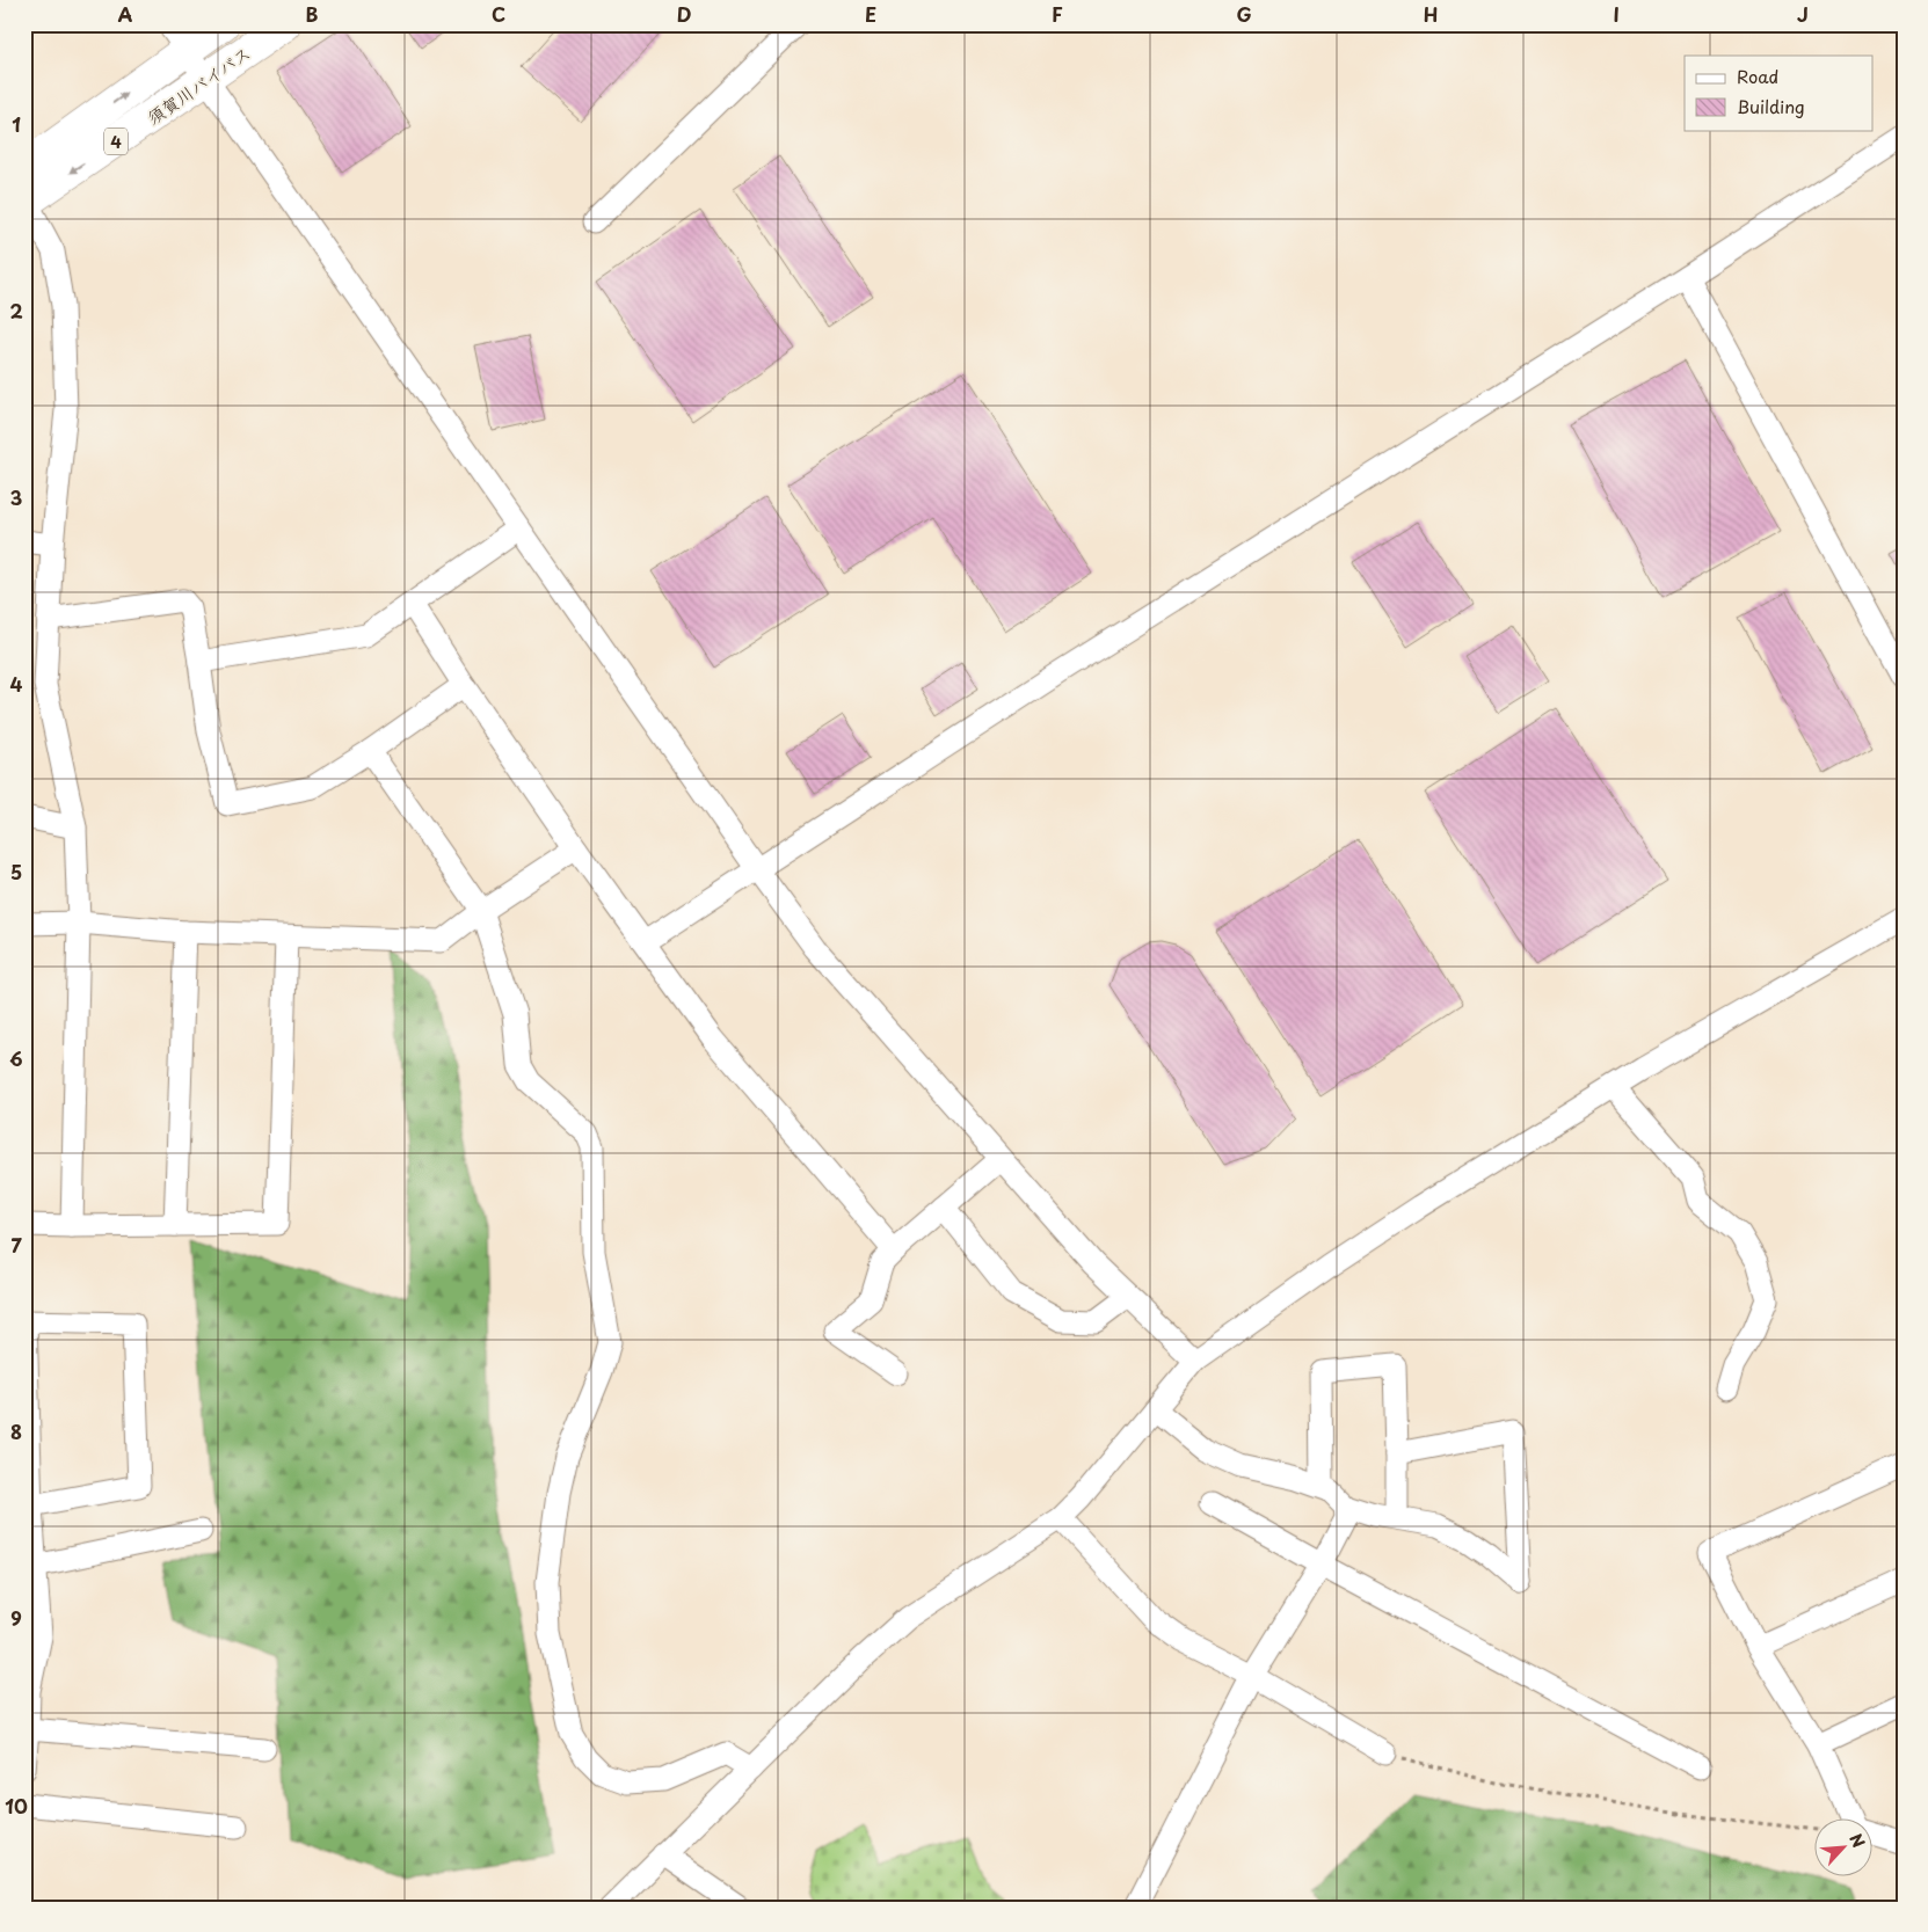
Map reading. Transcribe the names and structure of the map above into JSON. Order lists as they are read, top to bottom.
{
  "streets": {
    "highway": ["須賀川バイパス", "4"]
  },
  "legend": ["Road", "Building"],
  "north": "top right",
  "grid": {
    "columns": [
      "A",
      "B",
      "C",
      "D",
      "E",
      "F",
      "G",
      "H",
      "I",
      "J"
    ],
    "rows": [
      "1",
      "2",
      "3",
      "4",
      "5",
      "6",
      "7",
      "8",
      "9",
      "10"
    ]
  }
}
